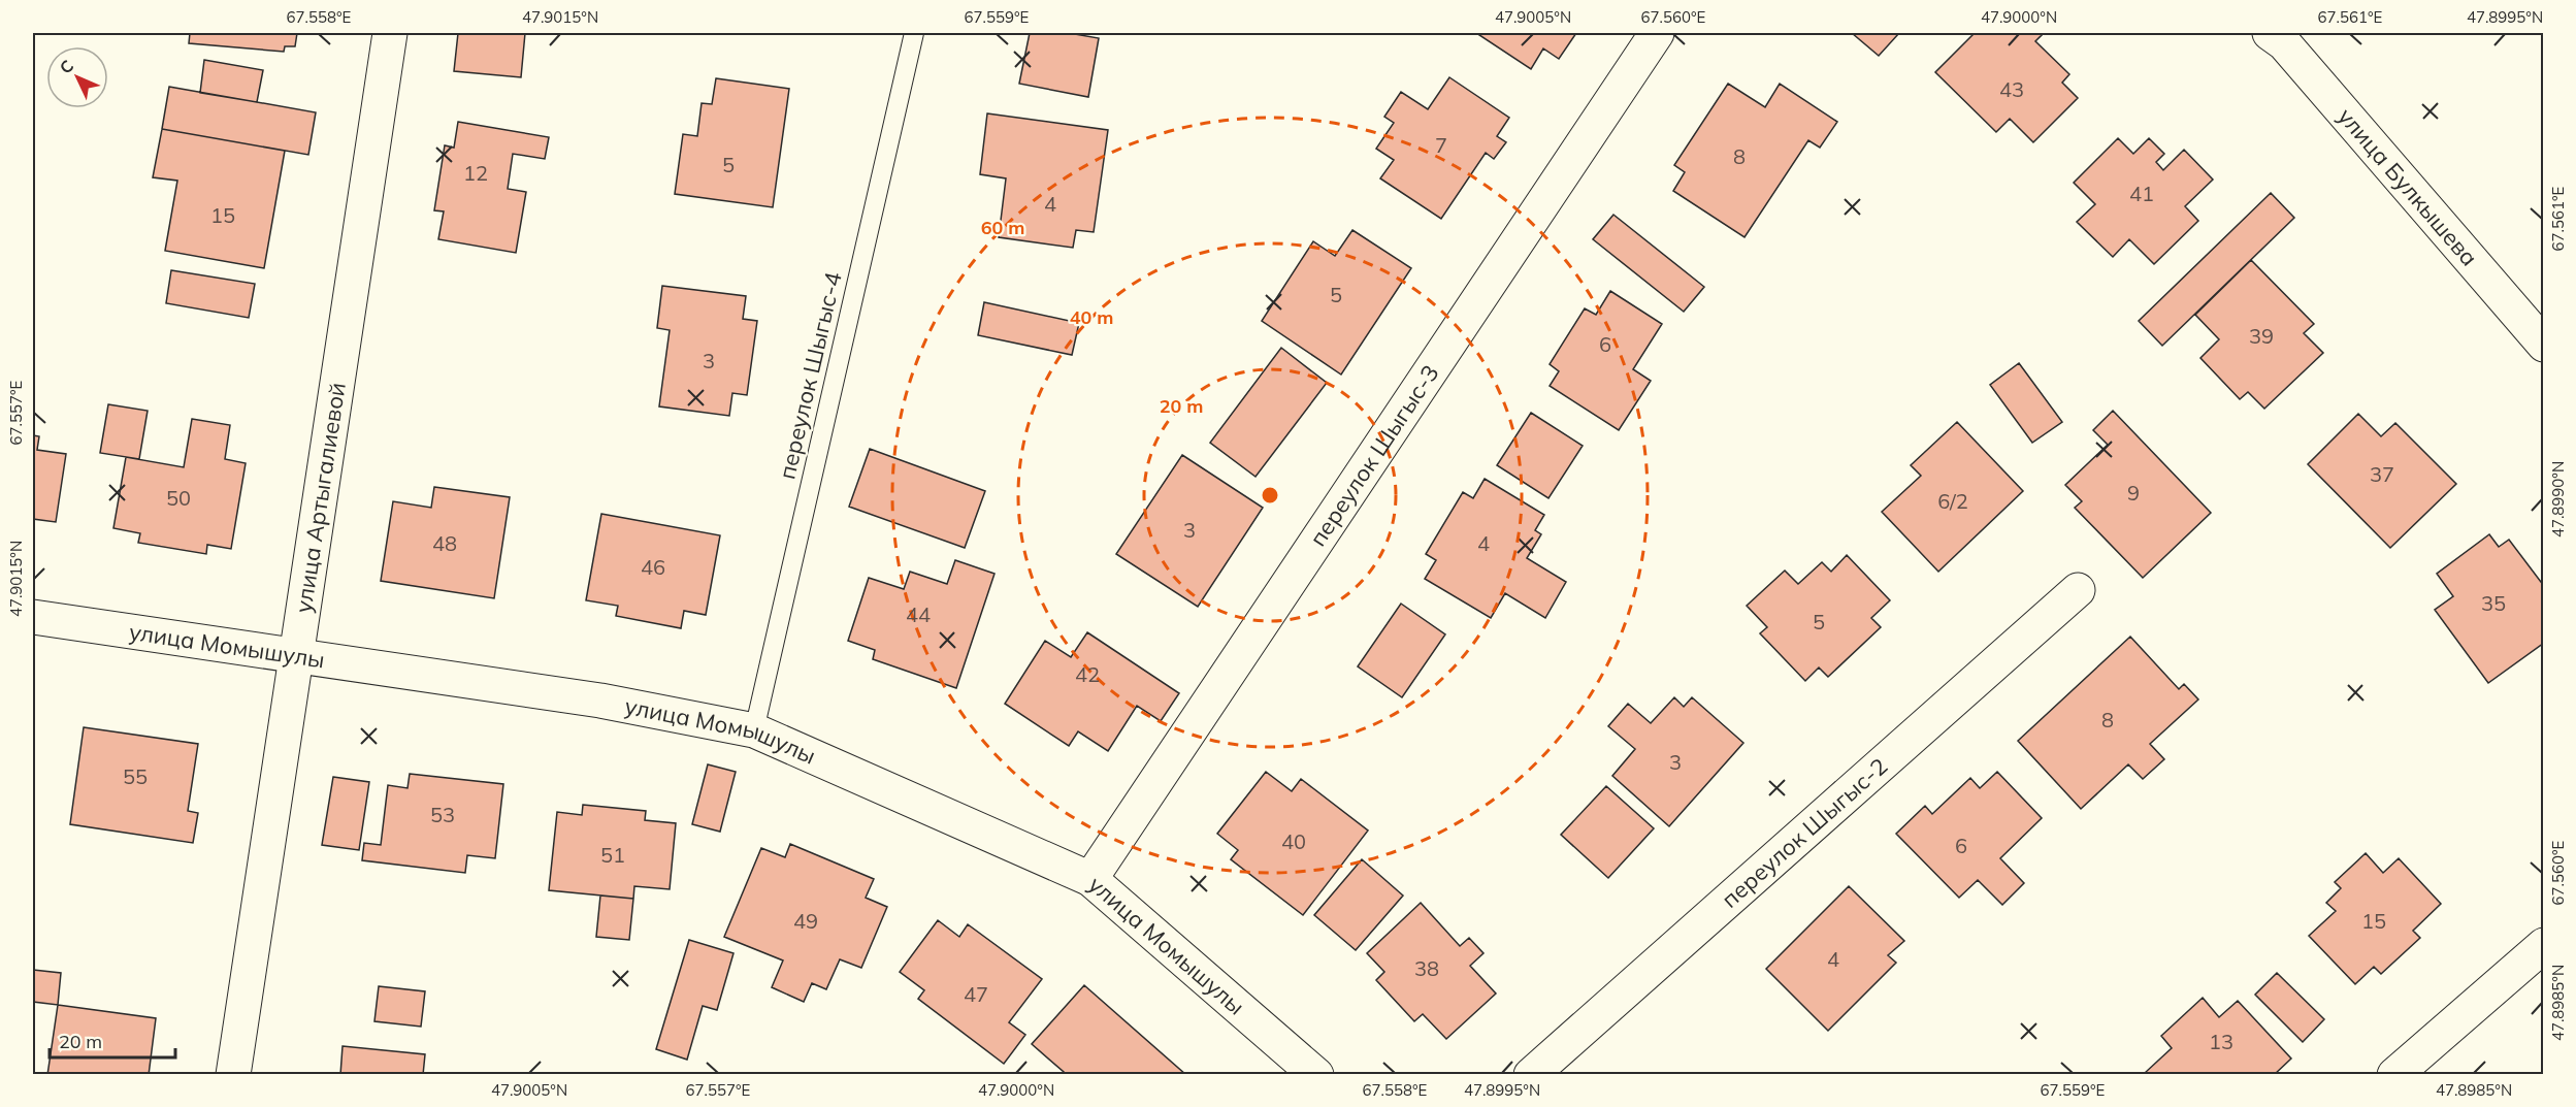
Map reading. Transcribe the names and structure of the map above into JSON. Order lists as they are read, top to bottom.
{
  "streets": {
    "street": [
      "улица Булкышева",
      "переулок Шыгыс-3",
      "улица Артыгалиевой",
      "улица Момышулы",
      "переулок Шыгыс-2"
    ],
    "lane": ["переулок Шыгыс-4"]
  },
  "crossings": [
    ["переулок Шыгыс-4", "улица Момышулы"],
    ["переулок Шыгыс-3", "улица Момышулы"],
    ["улица Артыгалиевой", "улица Момышулы"]
  ],
  "house_numbers": [
    "43",
    "7",
    "8",
    "5",
    "12",
    "41",
    "4",
    "15",
    "5",
    "39",
    "6",
    "3",
    "37",
    "9",
    "50",
    "6/2",
    "3",
    "48",
    "4",
    "46",
    "35",
    "44",
    "5",
    "42",
    "8",
    "3",
    "55",
    "53",
    "40",
    "6",
    "51",
    "49",
    "15",
    "4",
    "38",
    "47",
    "13"
  ],
  "scale_bar": "20 m",
  "north": "top left",
  "coordinates": [
    "67.558°E",
    "47.9015°N",
    "67.559°E",
    "47.9005°N",
    "67.560°E",
    "47.9000°N",
    "67.561°E",
    "47.8995°N",
    "67.557°E",
    "47.8990°N",
    "47.8985°N"
  ],
  "rings": ["60 m", "40 m", "20 m"]
}
